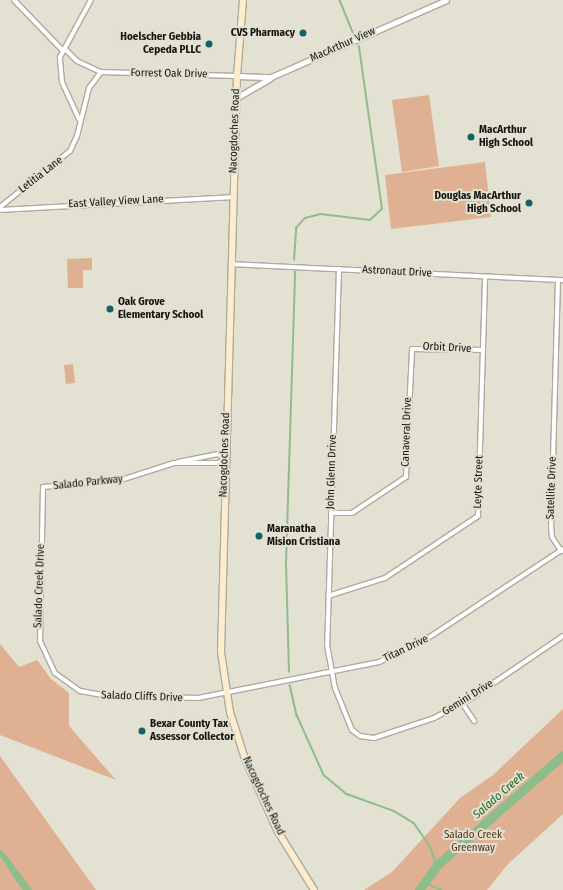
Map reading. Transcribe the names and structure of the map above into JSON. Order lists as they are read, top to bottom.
{
  "streets": {
    "main road": ["Nacogdoches Road"],
    "street": [
      "MacArthur View",
      "Forrest Oak Drive",
      "Letitia Lane",
      "East Valley View Lane",
      "Astronaut Drive",
      "Orbit Drive",
      "Canaveral Drive",
      "John Glenn Drive",
      "Leyte Street",
      "Salado Parkway",
      "Satellite Drive",
      "Salado Creek Drive",
      "Titan Drive",
      "Salado Cliffs Drive",
      "Gemini Drive"
    ]
  },
  "crossings": [
    ["MacArthur View", "Forrest Oak Drive"],
    ["MacArthur View", "Nacogdoches Road"],
    ["Forrest Oak Drive", "Nacogdoches Road"],
    ["Forrest Oak Drive", "Letitia Lane"],
    ["Nacogdoches Road", "East Valley View Lane"],
    ["Nacogdoches Road", "Astronaut Drive"],
    ["Nacogdoches Road", "Salado Parkway"],
    ["Nacogdoches Road", "Titan Drive"],
    ["Nacogdoches Road", "Salado Cliffs Drive"],
    ["Astronaut Drive", "John Glenn Drive"],
    ["Astronaut Drive", "Leyte Street"],
    ["Astronaut Drive", "Satellite Drive"],
    ["Orbit Drive", "Canaveral Drive"],
    ["Orbit Drive", "Leyte Street"],
    ["Canaveral Drive", "John Glenn Drive"],
    ["John Glenn Drive", "Leyte Street"],
    ["John Glenn Drive", "Titan Drive"],
    ["John Glenn Drive", "Gemini Drive"],
    ["Salado Parkway", "Salado Creek Drive"],
    ["Satellite Drive", "Titan Drive"],
    ["Salado Creek Drive", "Salado Cliffs Drive"],
    ["Titan Drive", "Salado Cliffs Drive"]
  ],
  "water": ["Salado Creek"],
  "parks": ["Salado Creek Greenway"],
  "places": [
    "CVS Pharmacy",
    "Hoelscher Gebbia Cepeda PLLC",
    "MacArthur High School",
    "Douglas MacArthur High School",
    "Oak Grove Elementary School",
    "Maranatha Mision Cristiana",
    "Bexar County Tax Assessor Collector"
  ]
}
